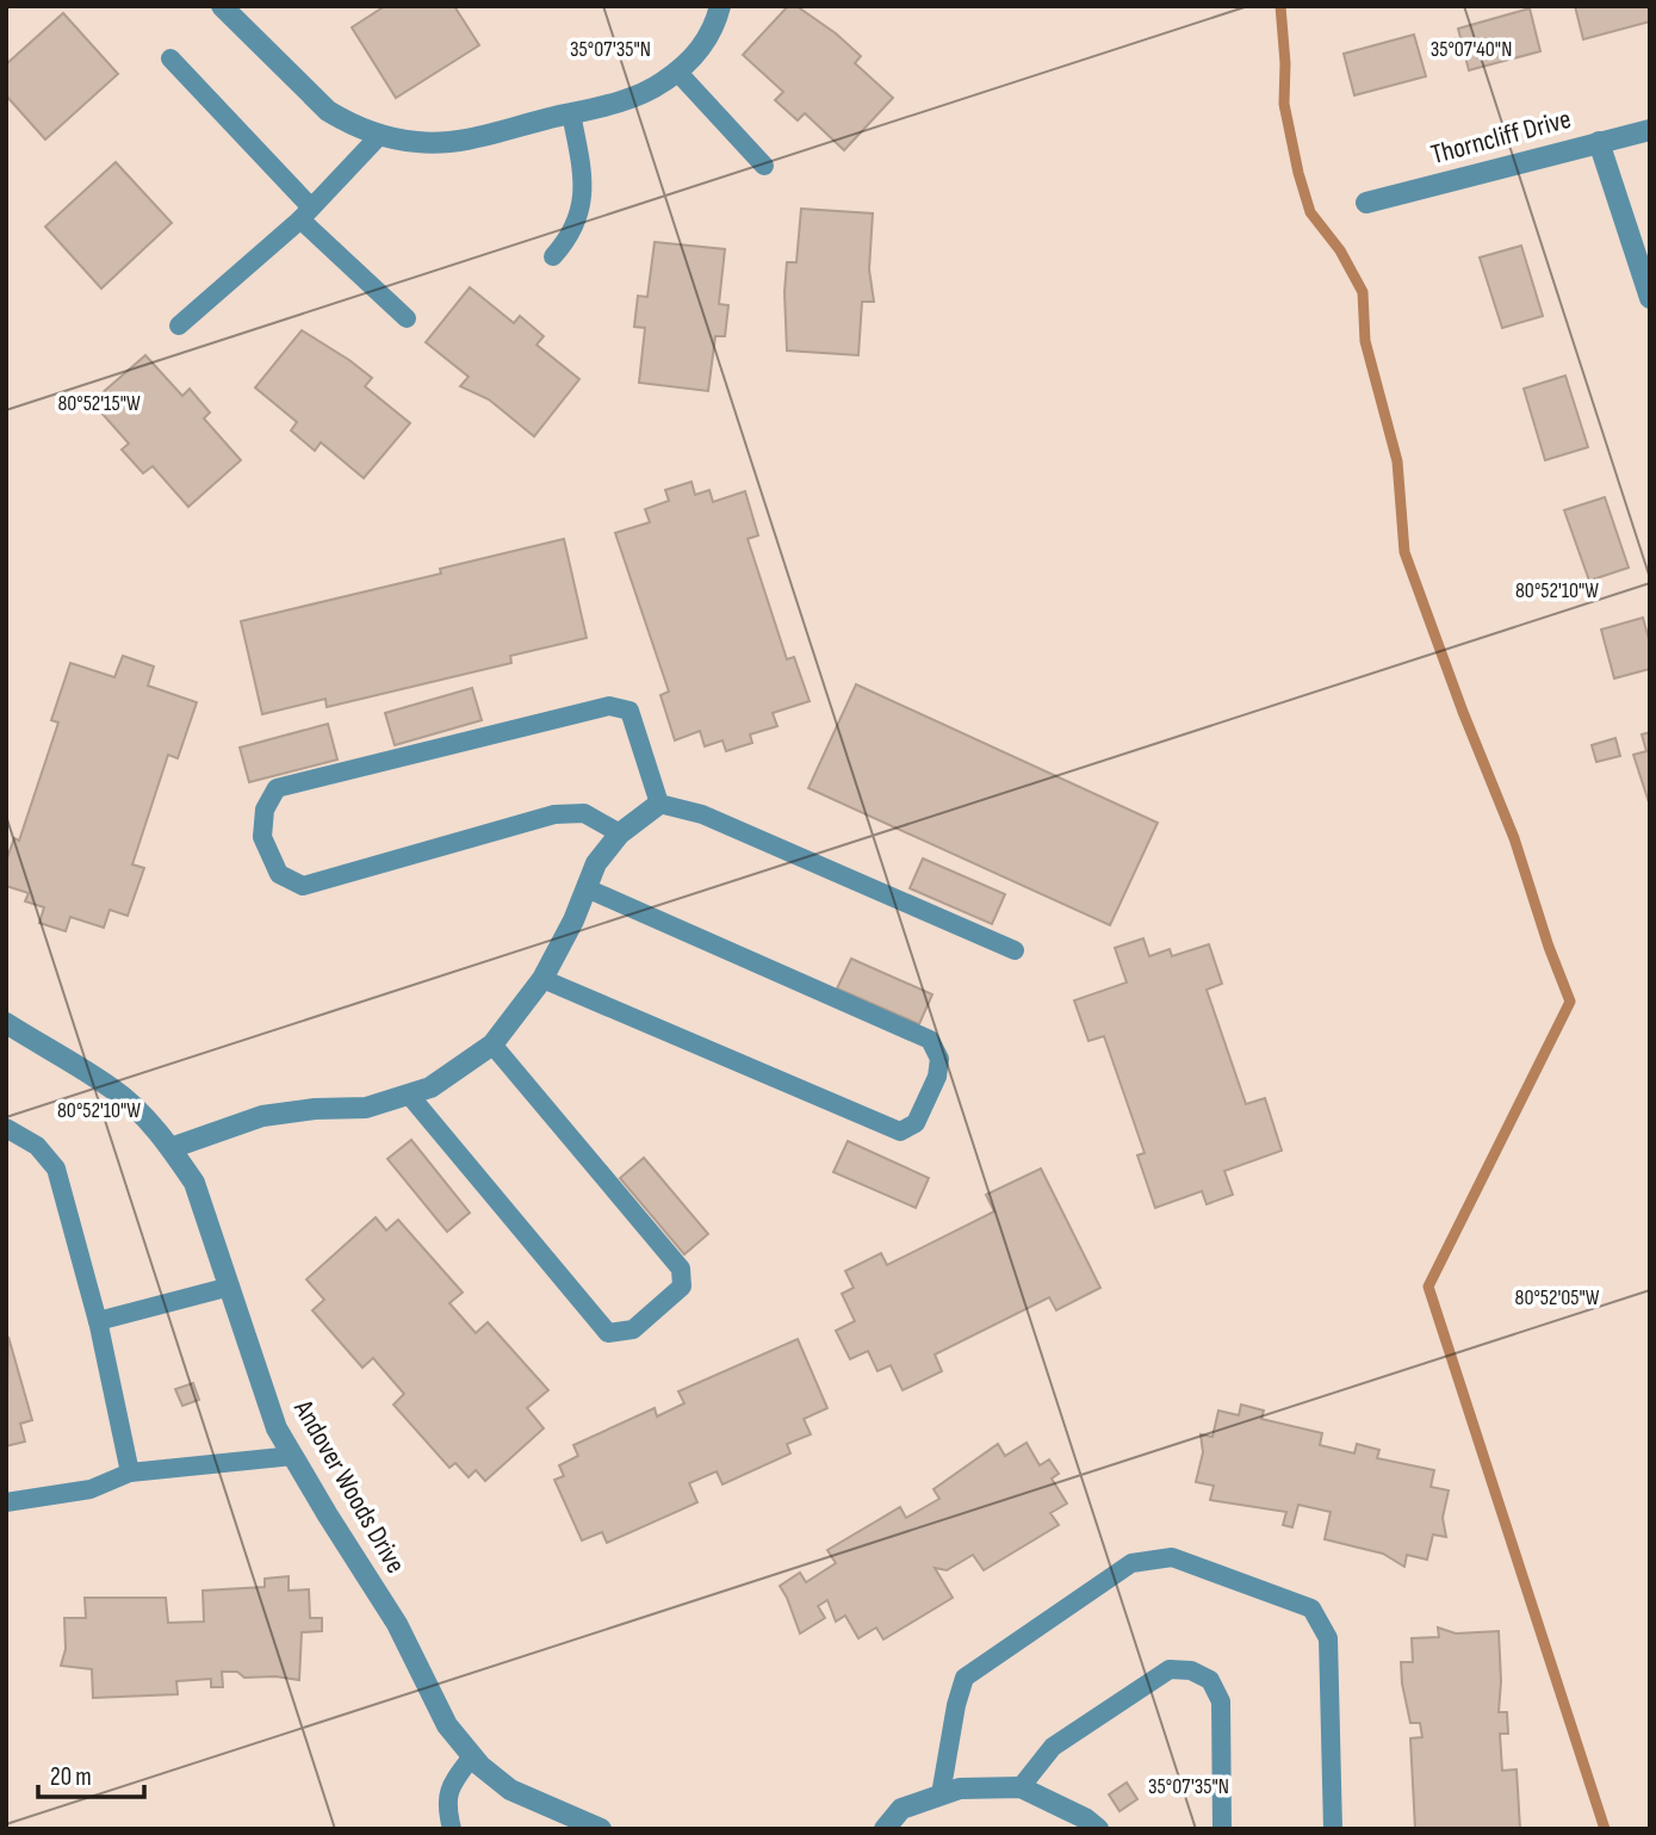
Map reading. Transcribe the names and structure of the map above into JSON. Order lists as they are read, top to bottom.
{
  "streets": {
    "street": ["Thorncliff Drive", "Andover Woods Drive"]
  },
  "scale_bar": "20 m",
  "coordinates": [
    "35°07'35\"N",
    "35°07'40\"N",
    "80°52'15\"W",
    "80°52'10\"W",
    "80°52'05\"W"
  ]
}
